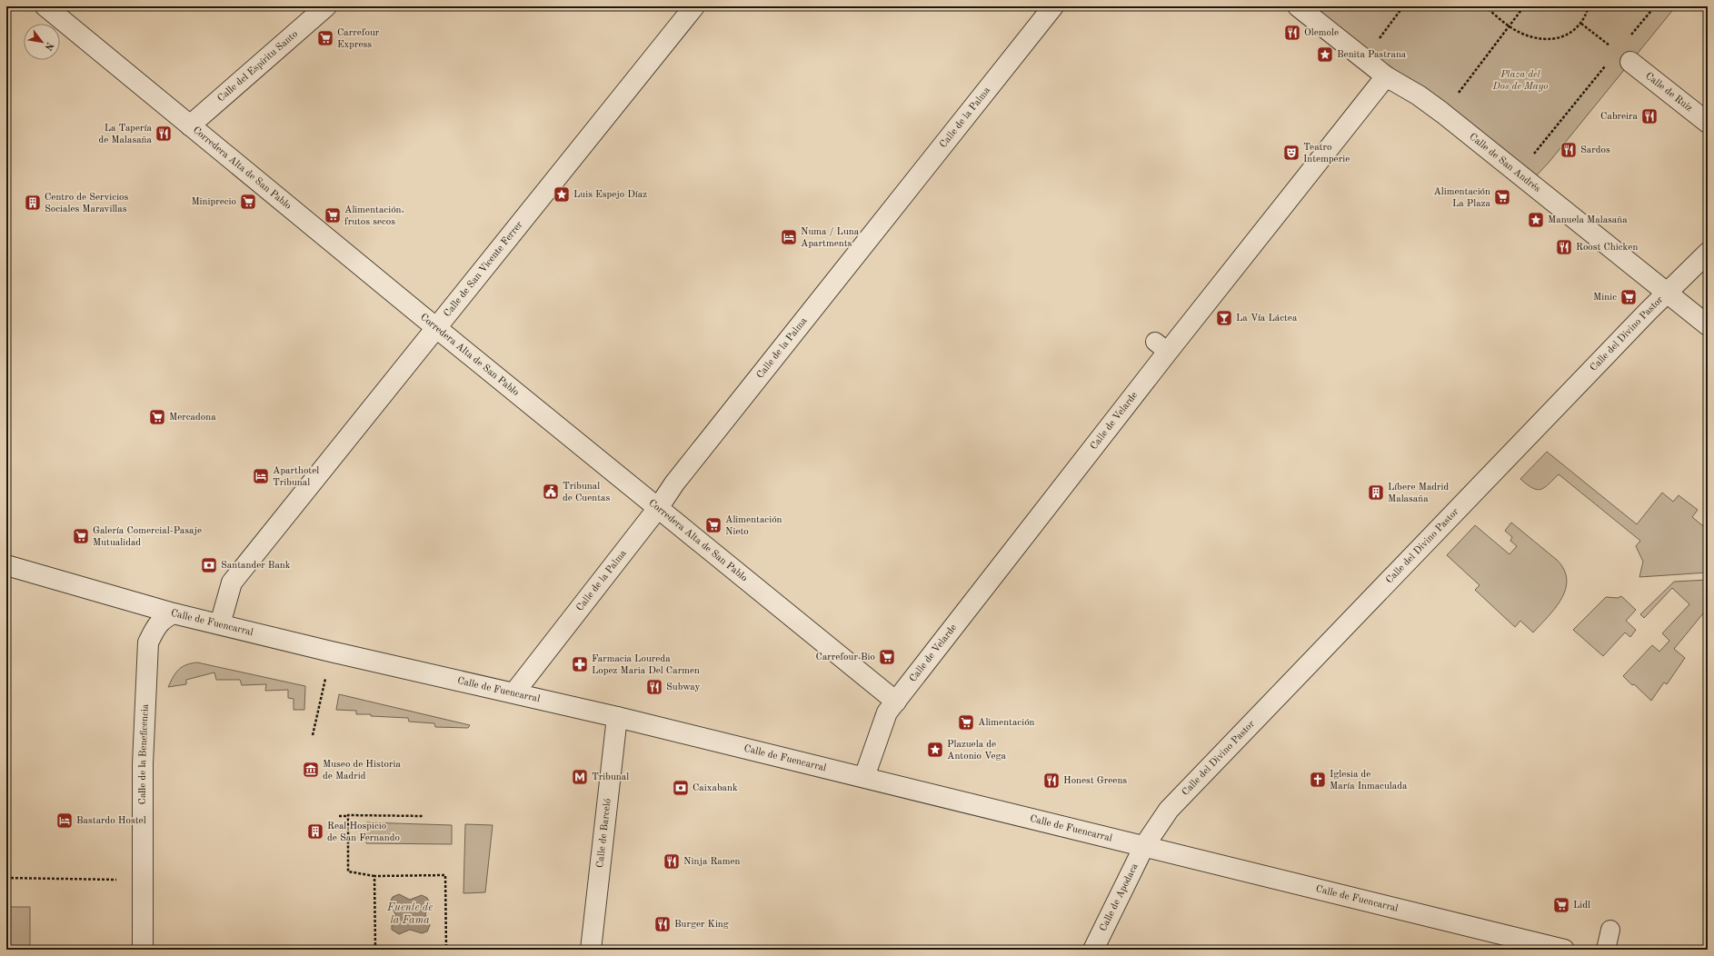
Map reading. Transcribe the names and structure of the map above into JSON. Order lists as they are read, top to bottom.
{
  "streets": {
    "street": [
      "Calle del Espíritu Santo",
      "Calle de Ruiz",
      "Calle de la Palma",
      "Calle de San Andrés",
      "Corredera Alta de San Pablo",
      "Calle de San Vicente Ferrer",
      "Calle del Divino Pastor",
      "Calle de Velarde",
      "Calle de Fuencarral",
      "Calle de la Beneficencia",
      "Calle de Barceló",
      "Calle de Apodaca"
    ]
  },
  "crossings": [
    ["Calle del Espíritu Santo", "Corredera Alta de San Pablo"],
    ["Calle de la Palma", "Corredera Alta de San Pablo"],
    ["Calle de la Palma", "Calle de Fuencarral"],
    ["Calle de San Andrés", "Calle del Divino Pastor"],
    ["Calle de San Andrés", "Calle de Velarde"],
    ["Corredera Alta de San Pablo", "Calle de San Vicente Ferrer"],
    ["Corredera Alta de San Pablo", "Calle de Velarde"],
    ["Calle de San Vicente Ferrer", "Calle de Fuencarral"],
    ["Calle del Divino Pastor", "Calle de Fuencarral"],
    ["Calle del Divino Pastor", "Calle de Apodaca"],
    ["Calle de Velarde", "Calle de Fuencarral"],
    ["Calle de Fuencarral", "Calle de la Beneficencia"],
    ["Calle de Fuencarral", "Calle de Barceló"],
    ["Calle de Fuencarral", "Calle de Apodaca"]
  ],
  "water": ["Fuente de la Fama"],
  "parks": ["Plaza del Dos de Mayo"],
  "places": {
    "restaurant": [
      "Olemole",
      "Cabreira",
      "La Tapería de Malasaña",
      "Sardos",
      "Roost Chicken",
      "Subway",
      "Honest Greens",
      "Ninja Ramen",
      "Burger King"
    ],
    "supermarket": [
      "Carrefour Express",
      "Alimentación La Plaza",
      "Miniprecio",
      "Alimentación, frutos secos",
      "Minic",
      "Mercadona",
      "Alimentación Nieto",
      "Galería Comercial-Pasaje Mutualidad",
      "Carrefour Bio",
      "Alimentación",
      "Lidl"
    ],
    "place": [
      "Benita Pastrana",
      "Luis Espejo Díaz",
      "Manuela Malasaña",
      "Plazuela de Antonio Vega"
    ],
    "theatre": ["Teatro Intemperie"],
    "building": ["Centro de Servicios Sociales Maravillas", "Líbere Madrid Malasaña", "Real Hospicio de San Fernando"],
    "hotel": ["Numa / Luna Apartments", "Aparthotel Tribunal", "Bastardo Hostel"],
    "bar": ["La Vía Láctea"],
    "public building": ["Tribunal de Cuentas"],
    "bank": ["Santander Bank", "Caixabank"],
    "pharmacy": ["Farmacia Loureda Lopez Maria Del Carmen"],
    "museum": ["Museo de Historia de Madrid"],
    "metro station": ["Tribunal"],
    "church": ["Iglesia de María Inmaculada"]
  },
  "north": "bottom right"
}
